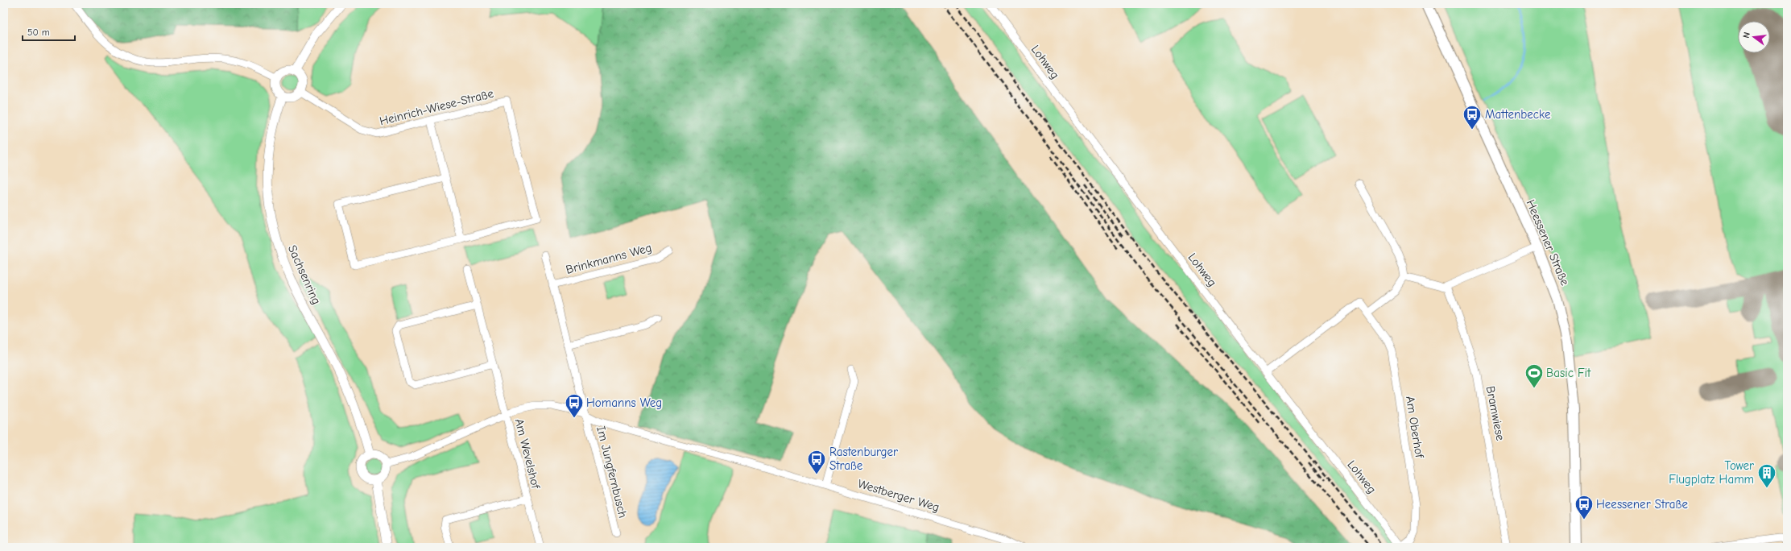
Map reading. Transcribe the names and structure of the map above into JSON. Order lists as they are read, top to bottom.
{
  "streets": {
    "main road": ["Heessener Straße"],
    "street": [
      "Lohweg",
      "Heinrich-Wiese-Straße",
      "Brinkmanns Weg",
      "Sachsenring",
      "Bramwiese",
      "Am Oberhof",
      "Am Wevelshof",
      "Im Jungfernbusch",
      "Westberger Weg"
    ]
  },
  "crossings": [
    ["Lohweg", "Am Oberhof"],
    ["Heinrich-Wiese-Straße", "Sachsenring"],
    ["Sachsenring", "Westberger Weg"],
    ["Am Wevelshof", "Westberger Weg"],
    ["Im Jungfernbusch", "Westberger Weg"]
  ],
  "places": {
    "bus stop": [
      "Mattenbecke",
      "Homanns Weg",
      "Rastenburger Straße",
      "Heessener Straße"
    ],
    "sports": ["Basic Fit"],
    "building": ["Tower Flugplatz Hamm"]
  },
  "scale_bar": "50 m",
  "north": "left"
}
